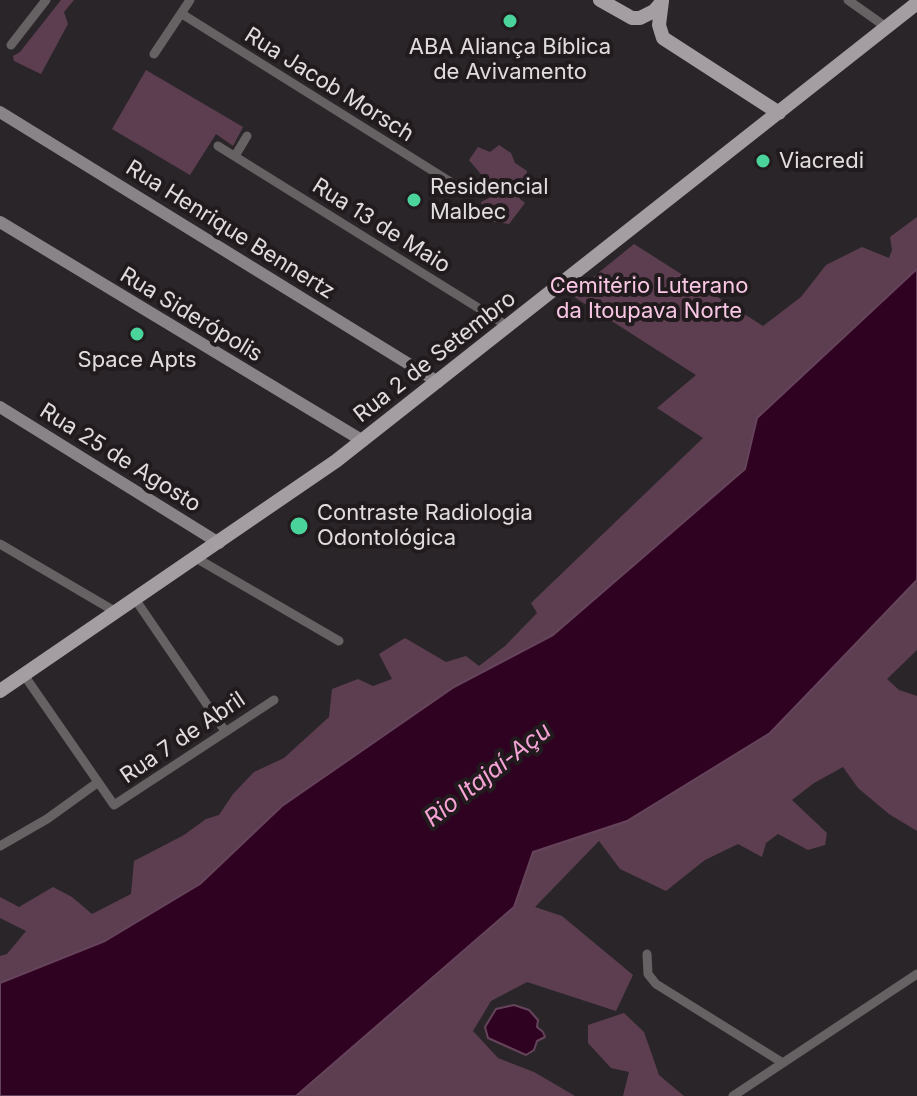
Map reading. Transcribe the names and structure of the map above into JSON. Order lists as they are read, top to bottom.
{
  "streets": {
    "main road": ["Rua 2 de Setembro"],
    "street": [
      "Rua Jacob Morsch",
      "Rua 13 de Maio",
      "Rua Henrique Bennertz",
      "Rua Siderópolis",
      "Rua 25 de Agosto",
      "Rua 7 de Abril"
    ]
  },
  "crossings": [
    ["Rua 13 de Maio", "Rua 2 de Setembro"],
    ["Rua Henrique Bennertz", "Rua 2 de Setembro"],
    ["Rua Siderópolis", "Rua 2 de Setembro"],
    ["Rua 2 de Setembro", "Rua 25 de Agosto"]
  ],
  "water": ["Rio Itajaí-Açu"],
  "parks": ["Cemitério Luterano da Itoupava Norte"],
  "places": [
    "ABA Aliança Bíblica de Avivamento",
    "Viacredi",
    "Residencial Malbec",
    "Space Apts",
    "Contraste Radiologia Odontológica"
  ]
}
